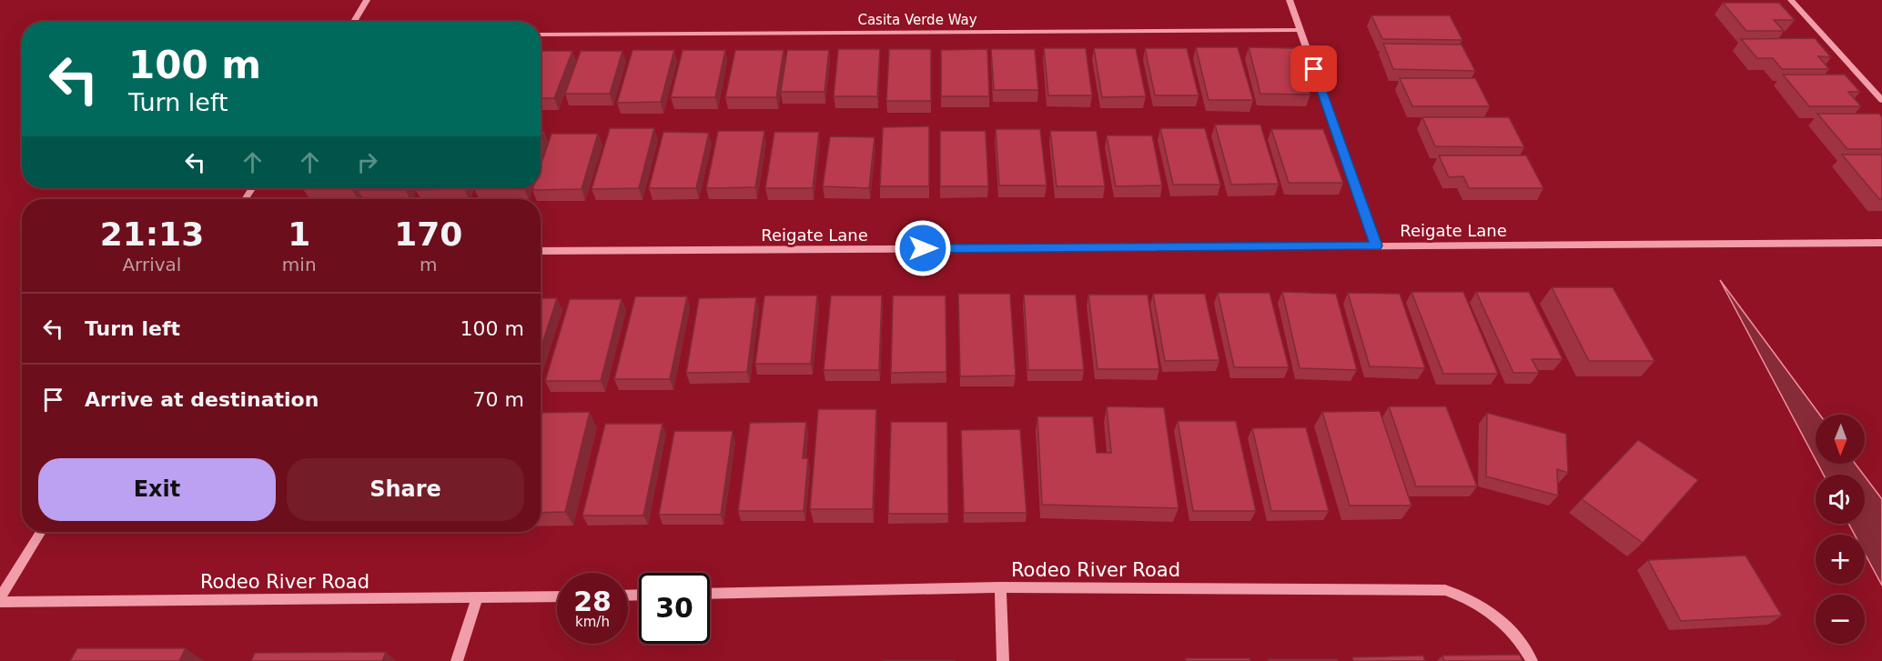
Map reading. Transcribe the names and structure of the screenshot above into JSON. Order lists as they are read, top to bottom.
{
  "streets": {
    "street": ["Casita Verde Way", "Reigate Lane", "Rodeo River Road"]
  },
  "north": "bottom",
  "page": {
    "turn": ["100 m", "Turn left"],
    "eta": [
      "21:13",
      "Arrival",
      "1",
      "min",
      "170",
      "m"
    ],
    "list": [
      {
        "name": "Turn left",
        "value": "100 m"
      },
      {
        "name": "Arrive at destination",
        "value": "70 m"
      }
    ],
    "map_buttons": ["+", "−"],
    "buttons": ["Exit", "Share"],
    "speed": "28 km/h",
    "limit": "30"
  }
}
